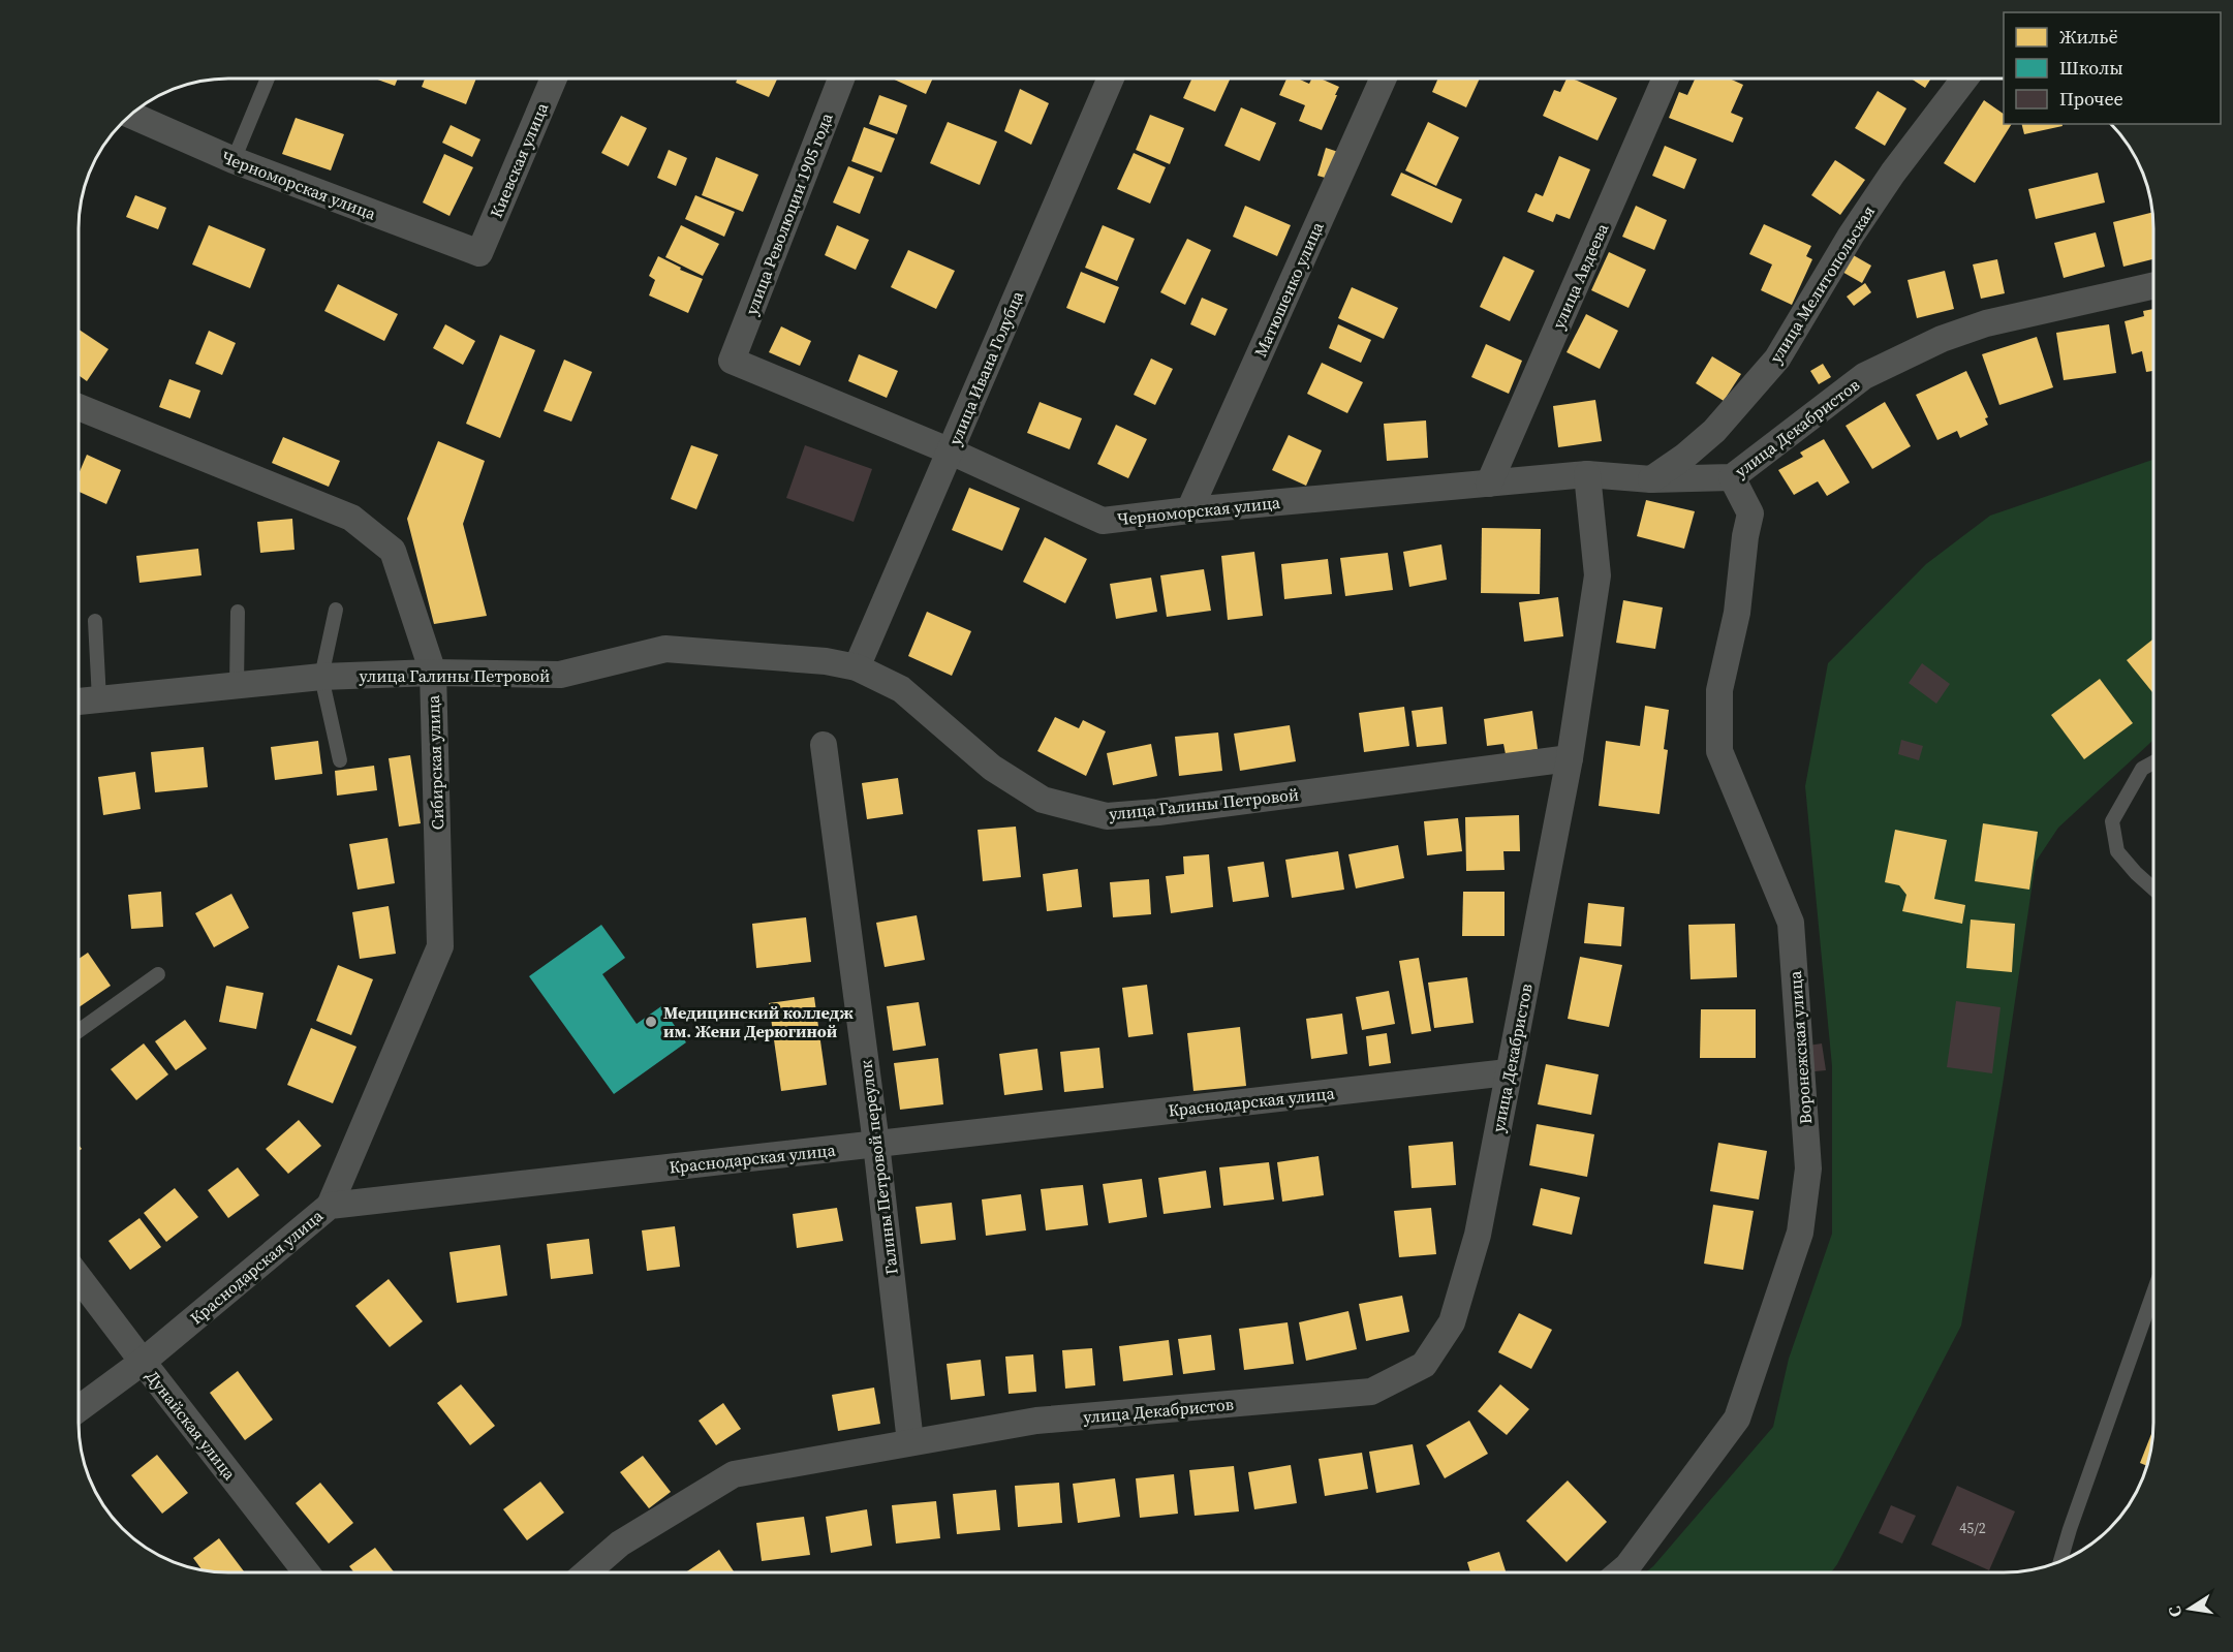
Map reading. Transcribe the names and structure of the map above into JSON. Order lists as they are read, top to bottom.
{
  "streets": {
    "street": [
      "Киевская улица",
      "Черноморская улица",
      "улица Революции 1905 года",
      "улица Авдеева",
      "улица Мелитопольская",
      "Матюшенко улица",
      "улица Ивана Голубца",
      "улица Декабристов",
      "улица Галины Петровой",
      "Сибирская улица",
      "Воронежская улица",
      "Краснодарская улица",
      "Галины Петровой переулок",
      "Дунайская улица"
    ]
  },
  "crossings": [
    ["Киевская улица", "Черноморская улица"],
    ["Черноморская улица", "улица Революции 1905 года"],
    ["Черноморская улица", "улица Авдеева"],
    ["Черноморская улица", "Матюшенко улица"],
    ["Черноморская улица", "улица Ивана Голубца"],
    ["Черноморская улица", "улица Декабристов"],
    ["улица Мелитопольская", "улица Декабристов"],
    ["улица Ивана Голубца", "улица Галины Петровой"],
    ["улица Декабристов", "улица Галины Петровой"],
    ["улица Декабристов", "Воронежская улица"],
    ["улица Декабристов", "Краснодарская улица"],
    ["улица Декабристов", "Галины Петровой переулок"],
    ["улица Галины Петровой", "Сибирская улица"],
    ["Сибирская улица", "Краснодарская улица"],
    ["Краснодарская улица", "Галины Петровой переулок"],
    ["Краснодарская улица", "Дунайская улица"]
  ],
  "places": ["Медицинский колледж им. Жени Дерюгиной"],
  "house_numbers": ["45/2"],
  "legend": ["Жильё", "Школы", "Прочее"],
  "north": "left"
}
